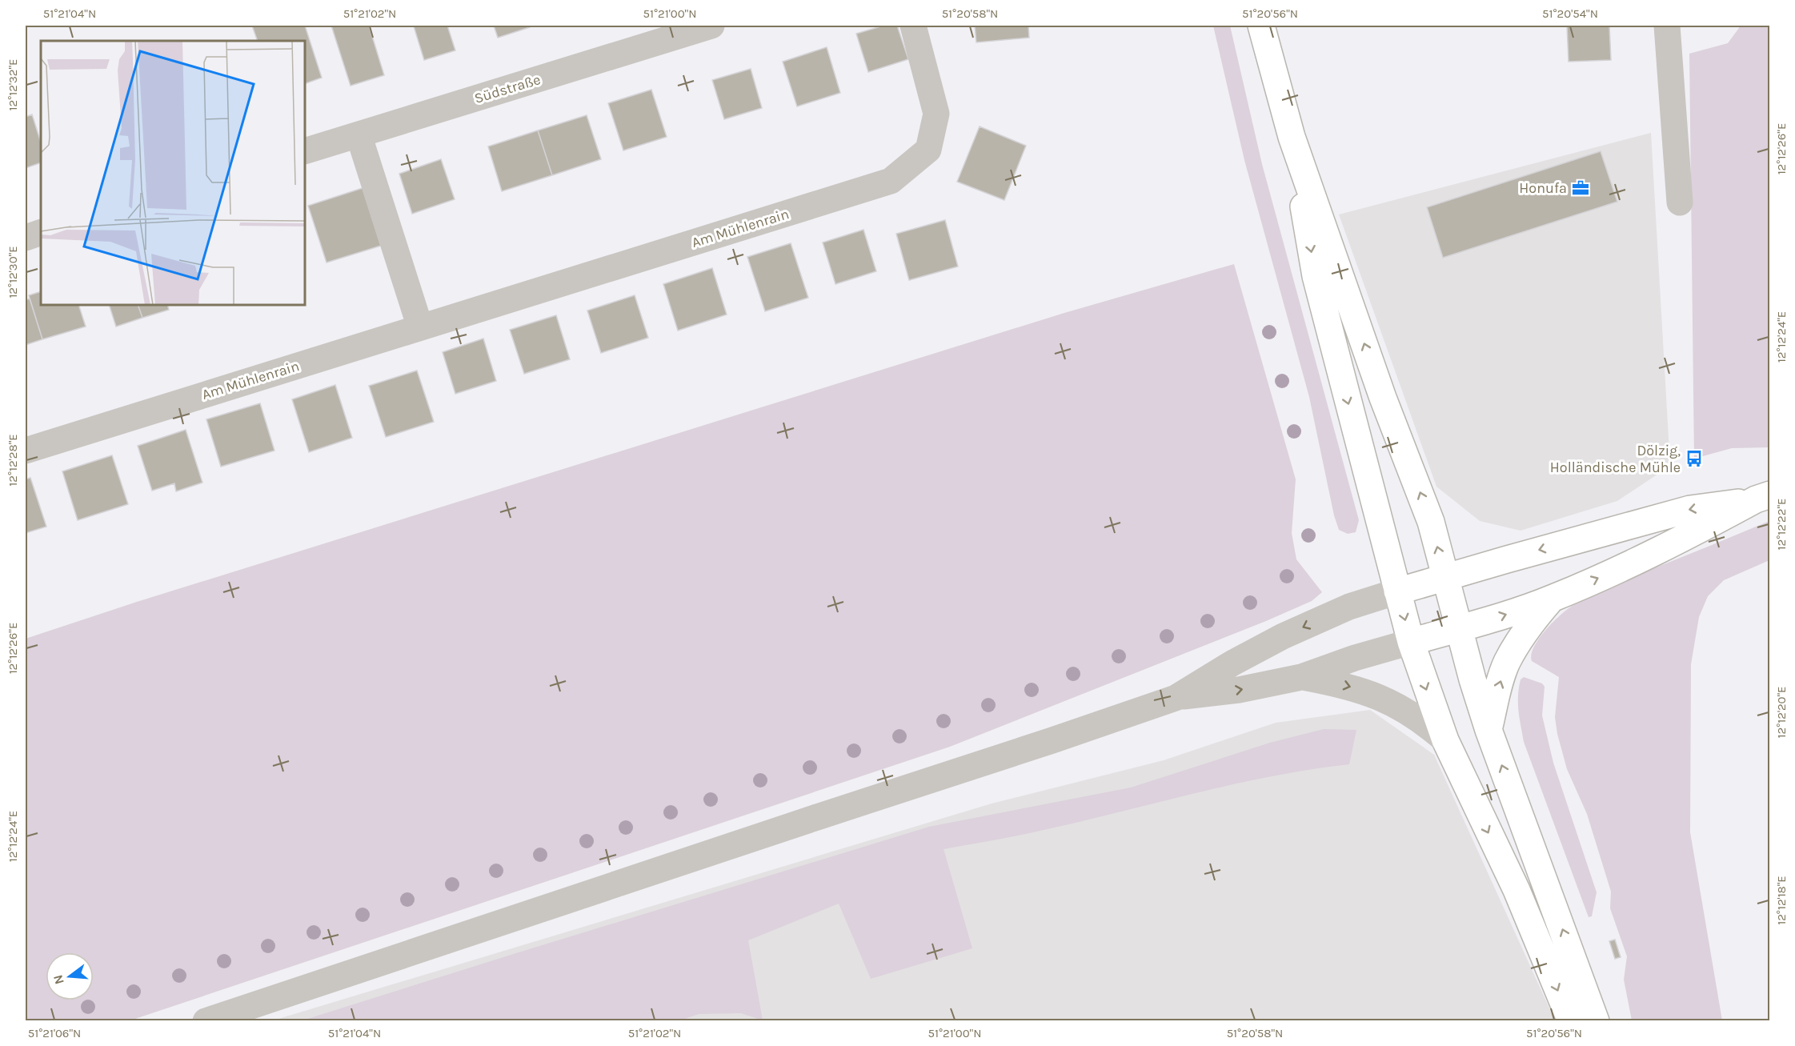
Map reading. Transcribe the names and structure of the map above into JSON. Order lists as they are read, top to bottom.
{
  "streets": {
    "street": ["Südstraße", "Am Mühlenrain"]
  },
  "places": {
    "office": ["Honufa"],
    "bus stop": ["Dölzig, Holländische Mühle"]
  },
  "north": "left",
  "coordinates": [
    "51°21'04\"N",
    "51°21'02\"N",
    "51°21'00\"N",
    "51°20'58\"N",
    "51°20'56\"N",
    "51°20'54\"N",
    "12°12'32\"E",
    "12°12'26\"E",
    "12°12'30\"E",
    "12°12'24\"E",
    "12°12'28\"E",
    "12°12'22\"E",
    "12°12'20\"E",
    "12°12'18\"E",
    "51°21'06\"N"
  ]
}
